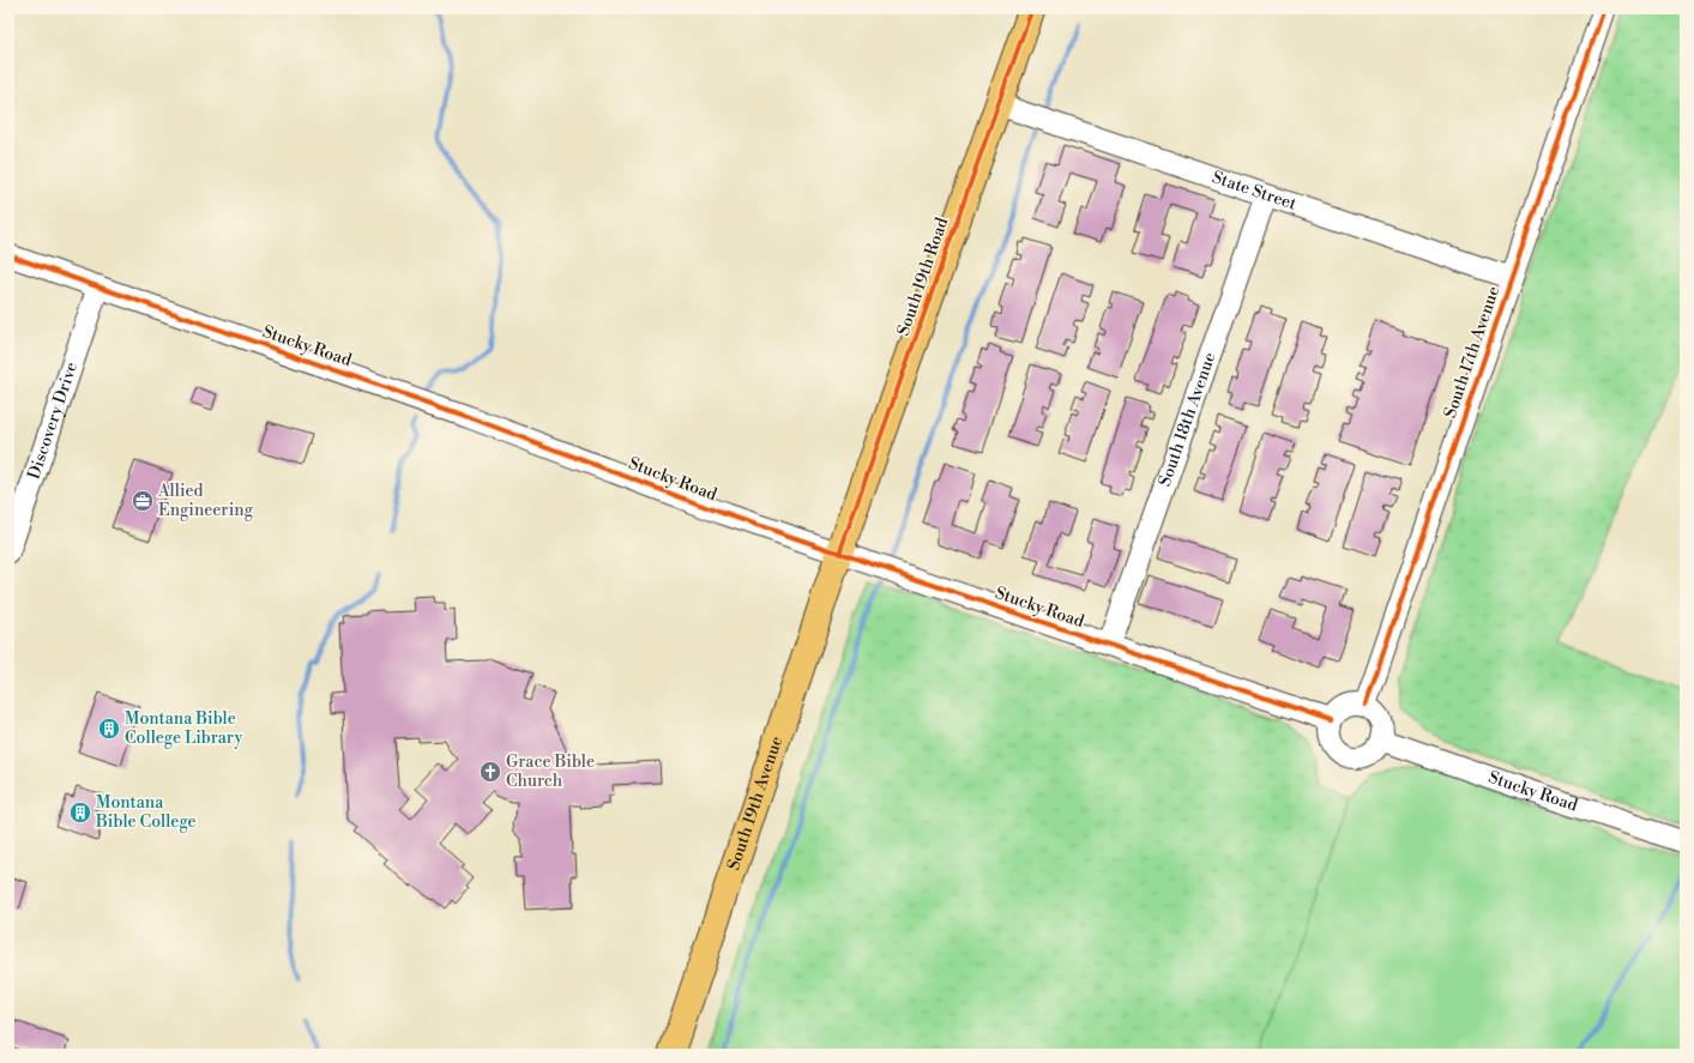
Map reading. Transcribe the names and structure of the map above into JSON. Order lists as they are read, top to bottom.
{
  "streets": {
    "main road": ["South 19th Road", "South 19th Avenue"],
    "street": [
      "State Street",
      "Stucky Road",
      "South 17th Avenue",
      "South 18th Avenue",
      "Discovery Drive"
    ]
  },
  "crossings": [
    ["State Street", "South 19th Road"],
    ["State Street", "South 17th Avenue"],
    ["State Street", "South 18th Avenue"],
    ["South 19th Road", "Stucky Road"],
    ["South 19th Road", "South 19th Avenue"],
    ["Stucky Road", "South 17th Avenue"],
    ["Stucky Road", "South 18th Avenue"],
    ["Stucky Road", "Discovery Drive"],
    ["Stucky Road", "South 19th Avenue"]
  ],
  "places": {
    "office": ["Allied Engineering"],
    "building": ["Montana Bible College Library", "Montana Bible College"],
    "church": ["Grace Bible Church"]
  }
}
